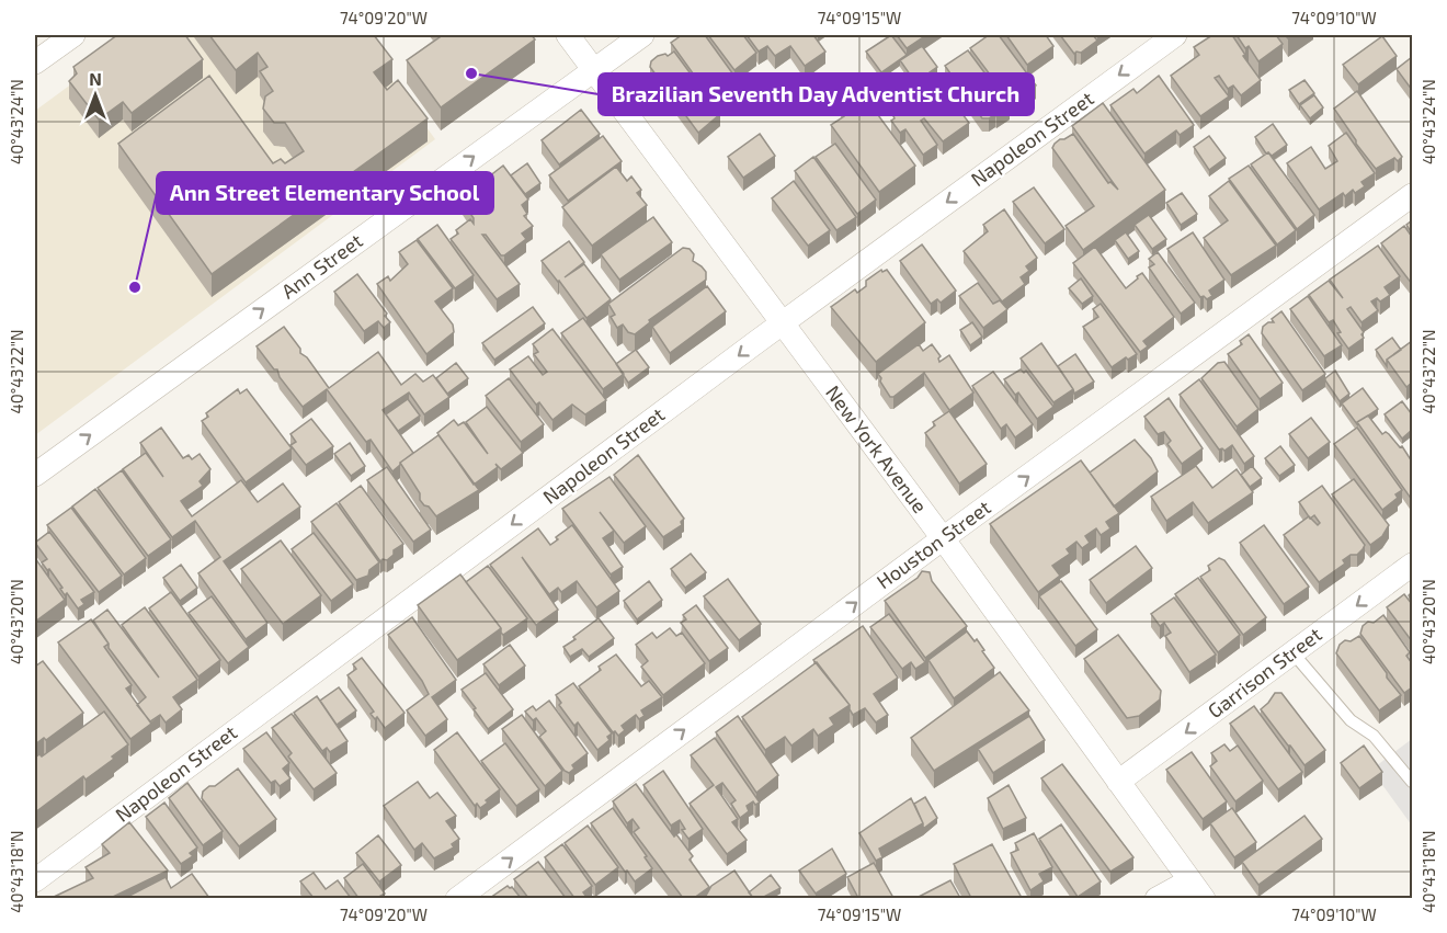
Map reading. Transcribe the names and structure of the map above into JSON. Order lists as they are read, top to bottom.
{
  "streets": {
    "street": [
      "Napoleon Street",
      "Ann Street",
      "New York Avenue",
      "Houston Street",
      "Garrison Street"
    ]
  },
  "crossings": [
    ["Napoleon Street", "New York Avenue"],
    ["Ann Street", "New York Avenue"],
    ["New York Avenue", "Houston Street"],
    ["New York Avenue", "Garrison Street"]
  ],
  "one_way": [
    "Napoleon Street",
    "Ann Street",
    "Houston Street",
    "Garrison Street"
  ],
  "places": ["Brazilian Seventh Day Adventist Church", "Ann Street Elementary School"],
  "north": "top",
  "coordinates": [
    "74°09'20\"W",
    "74°09'15\"W",
    "74°09'10\"W",
    "40°43'24\"N",
    "40°43'22\"N",
    "40°43'20\"N",
    "40°43'18\"N"
  ]
}
